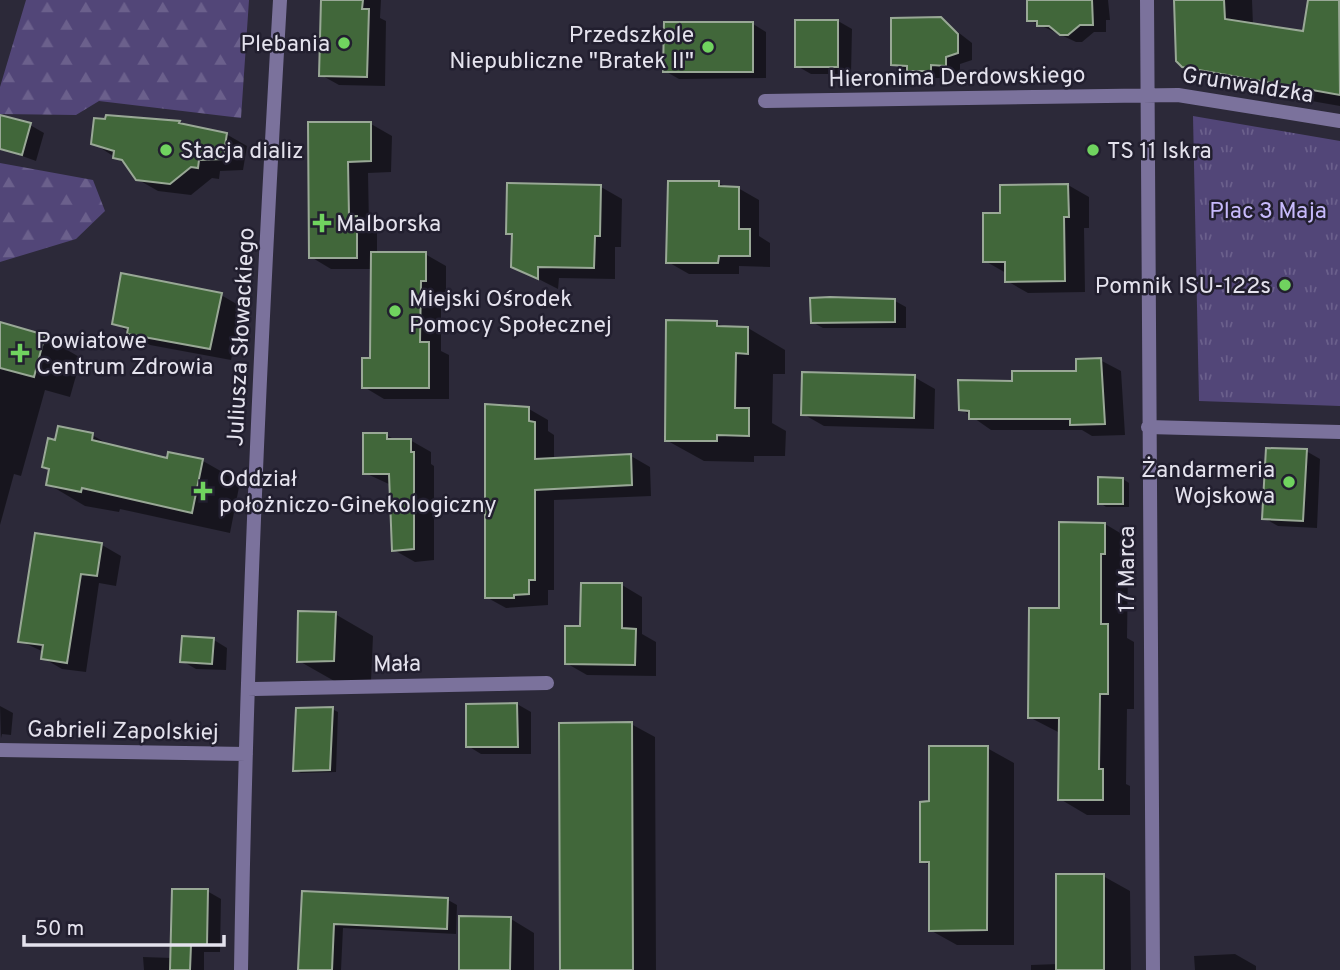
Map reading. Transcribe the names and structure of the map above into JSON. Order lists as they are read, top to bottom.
{
  "streets": {
    "street": [
      "Hieronima Derdowskiego",
      "Grunwaldzka",
      "Juliusza Słowackiego",
      "17 Marca",
      "Mała",
      "Gabrieli Zapolskiej"
    ]
  },
  "crossings": [
    ["Hieronima Derdowskiego", "Grunwaldzka"],
    ["Hieronima Derdowskiego", "17 Marca"],
    ["Grunwaldzka", "17 Marca"],
    ["Juliusza Słowackiego", "Mała"],
    ["Juliusza Słowackiego", "Gabrieli Zapolskiej"]
  ],
  "parks": ["Plac 3 Maja"],
  "places": {
    "other": [
      "Plebania",
      "Przedszkole Niepubliczne \"Bratek II\"",
      "Stacja dializ",
      "TS 11 Iskra",
      "Pomnik ISU-122s",
      "Miejski Ośrodek Pomocy Społecznej",
      "Żandarmeria Wojskowa"
    ],
    "health": ["Malborska", "Powiatowe Centrum Zdrowia", "Oddział położniczo-Ginekologiczny"]
  },
  "scale_bar": "50 m"
}
